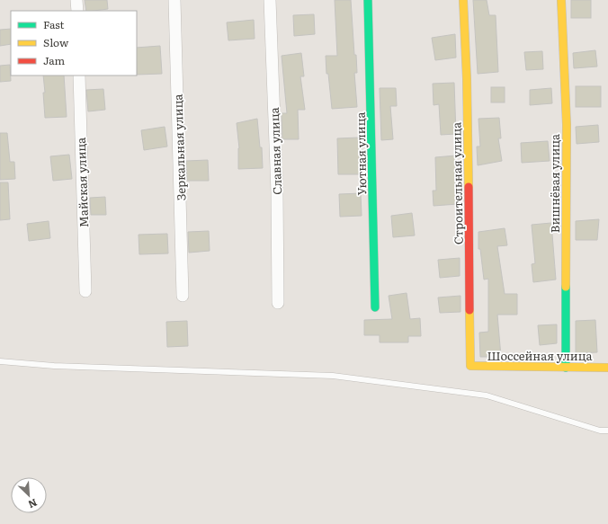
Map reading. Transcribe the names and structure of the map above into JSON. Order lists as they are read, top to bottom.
{
  "streets": {
    "street": [
      "Зеркальная улица",
      "Славная улица",
      "Уютная улица",
      "Майская улица",
      "Строительная улица",
      "Вишнёвая улица",
      "Шоссейная улица"
    ]
  },
  "crossings": [
    ["Строительная улица", "Шоссейная улица"],
    ["Вишнёвая улица", "Шоссейная улица"]
  ],
  "legend": ["Fast", "Slow", "Jam"],
  "north": "bottom right"
}
